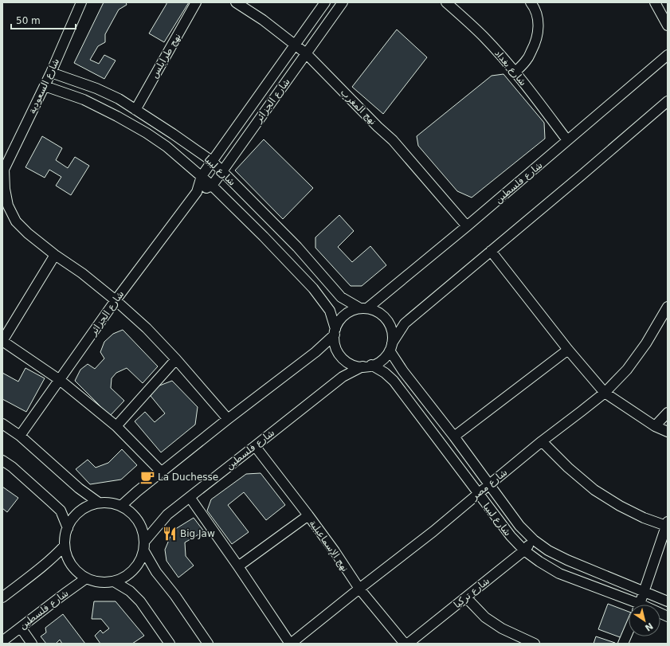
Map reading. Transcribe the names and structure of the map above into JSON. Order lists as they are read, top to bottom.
{
  "streets": {
    "street": [
      "نهج طرابلس",
      "شارع بغداد",
      "شارع السعودية",
      "شارع الجزائر",
      "نهج المغرب",
      "شارع ليبيا",
      "شارع فلسطين",
      "شارع مصر",
      "نهج الإسماعيلية",
      "شارع تركيا"
    ]
  },
  "crossings": [
    ["نهج طرابلس", "شارع ليبيا"],
    ["شارع بغداد", "شارع فلسطين"],
    ["شارع السعودية", "شارع ليبيا"],
    ["شارع الجزائر", "نهج المغرب"],
    ["شارع الجزائر", "شارع ليبيا"],
    ["نهج المغرب", "شارع فلسطين"],
    ["شارع ليبيا", "شارع فلسطين"],
    ["شارع ليبيا", "شارع مصر"],
    ["شارع ليبيا", "شارع تركيا"],
    ["شارع فلسطين", "نهج الإسماعيلية"],
    ["شارع مصر", "نهج الإسماعيلية"]
  ],
  "places": {
    "cafe": ["La Duchesse"],
    "restaurant": ["Big Jaw"]
  },
  "scale_bar": "50 m",
  "north": "bottom right"
}
